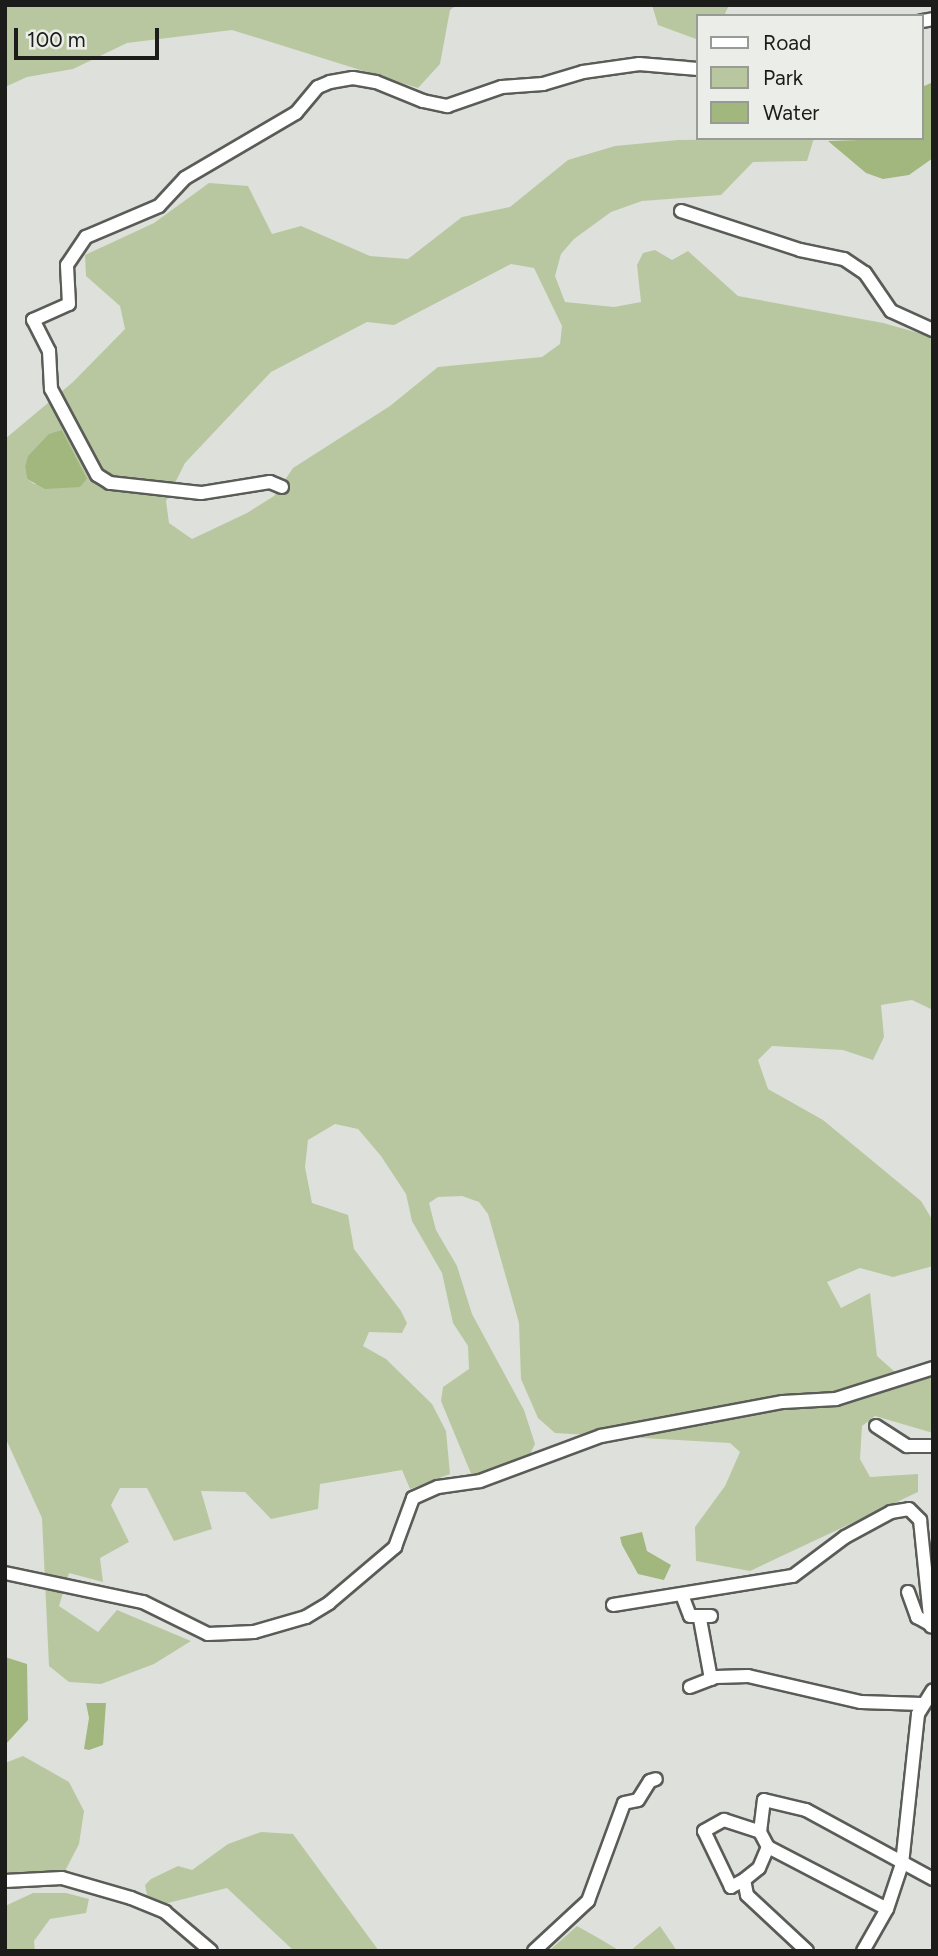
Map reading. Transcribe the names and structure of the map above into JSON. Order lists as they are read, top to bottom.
{
  "legend": ["Road", "Park", "Water"],
  "scale_bar": "100 m"
}
